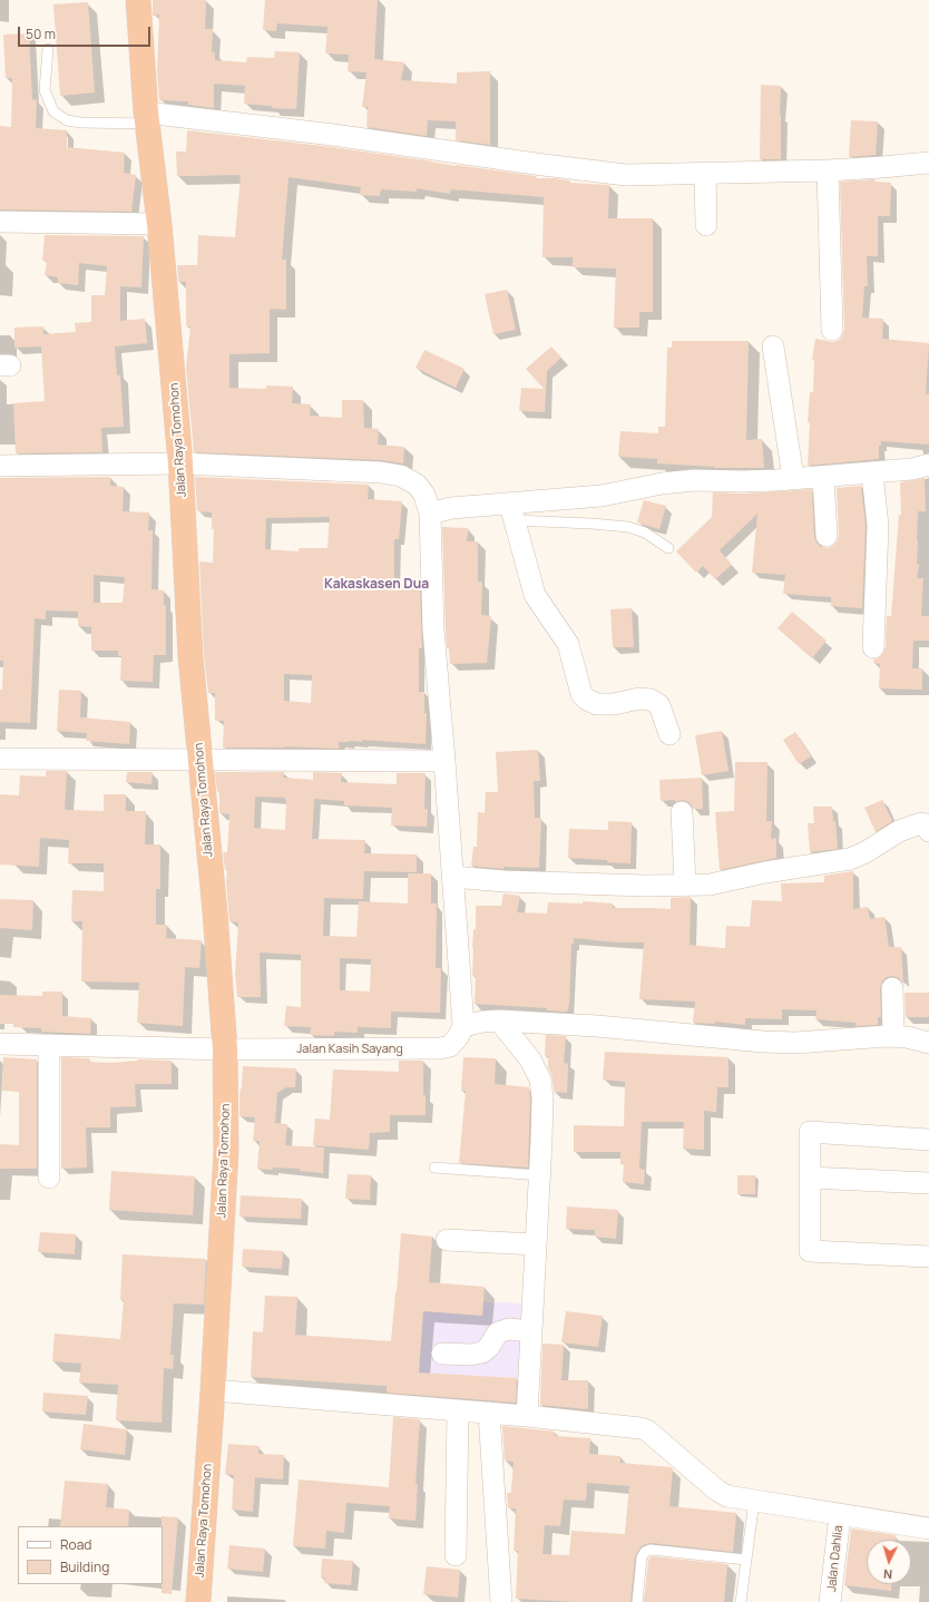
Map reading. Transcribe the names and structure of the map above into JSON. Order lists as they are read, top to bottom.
{
  "streets": {
    "highway": ["Jalan Raya Tomohon"],
    "street": ["Jalan Kasih Sayang", "Jalan Dahlia"]
  },
  "crossings": [
    ["Jalan Raya Tomohon", "Jalan Kasih Sayang"]
  ],
  "districts": ["Kakaskasen Dua"],
  "legend": ["Road", "Building"],
  "scale_bar": "50 m",
  "north": "bottom"
}
